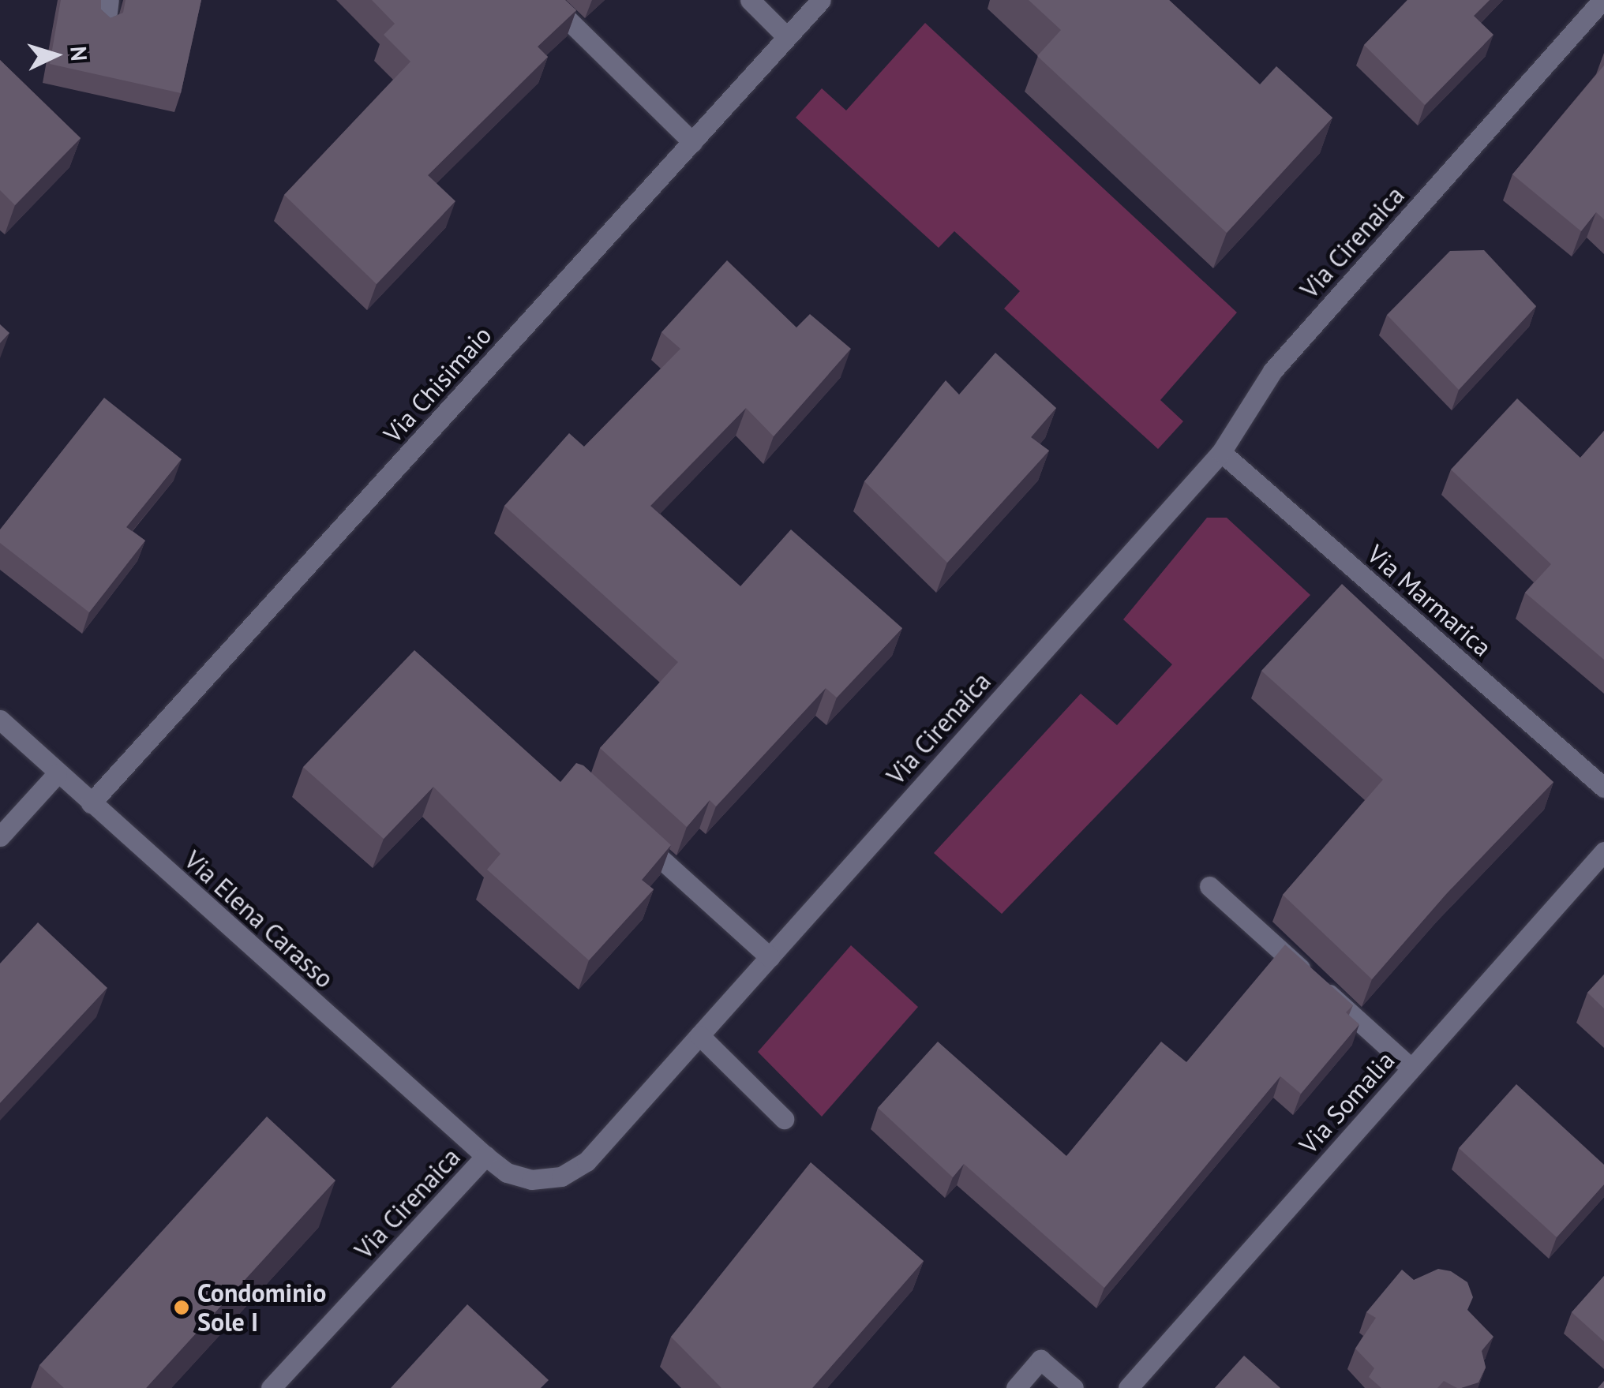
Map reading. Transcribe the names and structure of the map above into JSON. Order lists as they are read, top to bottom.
{
  "streets": {
    "street": [
      "Via Cirenaica",
      "Via Chisimaio",
      "Via Marmarica",
      "Via Elena Carasso",
      "Via Somalia"
    ]
  },
  "crossings": [
    ["Via Cirenaica", "Via Marmarica"],
    ["Via Cirenaica", "Via Elena Carasso"],
    ["Via Chisimaio", "Via Elena Carasso"]
  ],
  "places": ["Condominio Sole I"],
  "north": "right"
}
